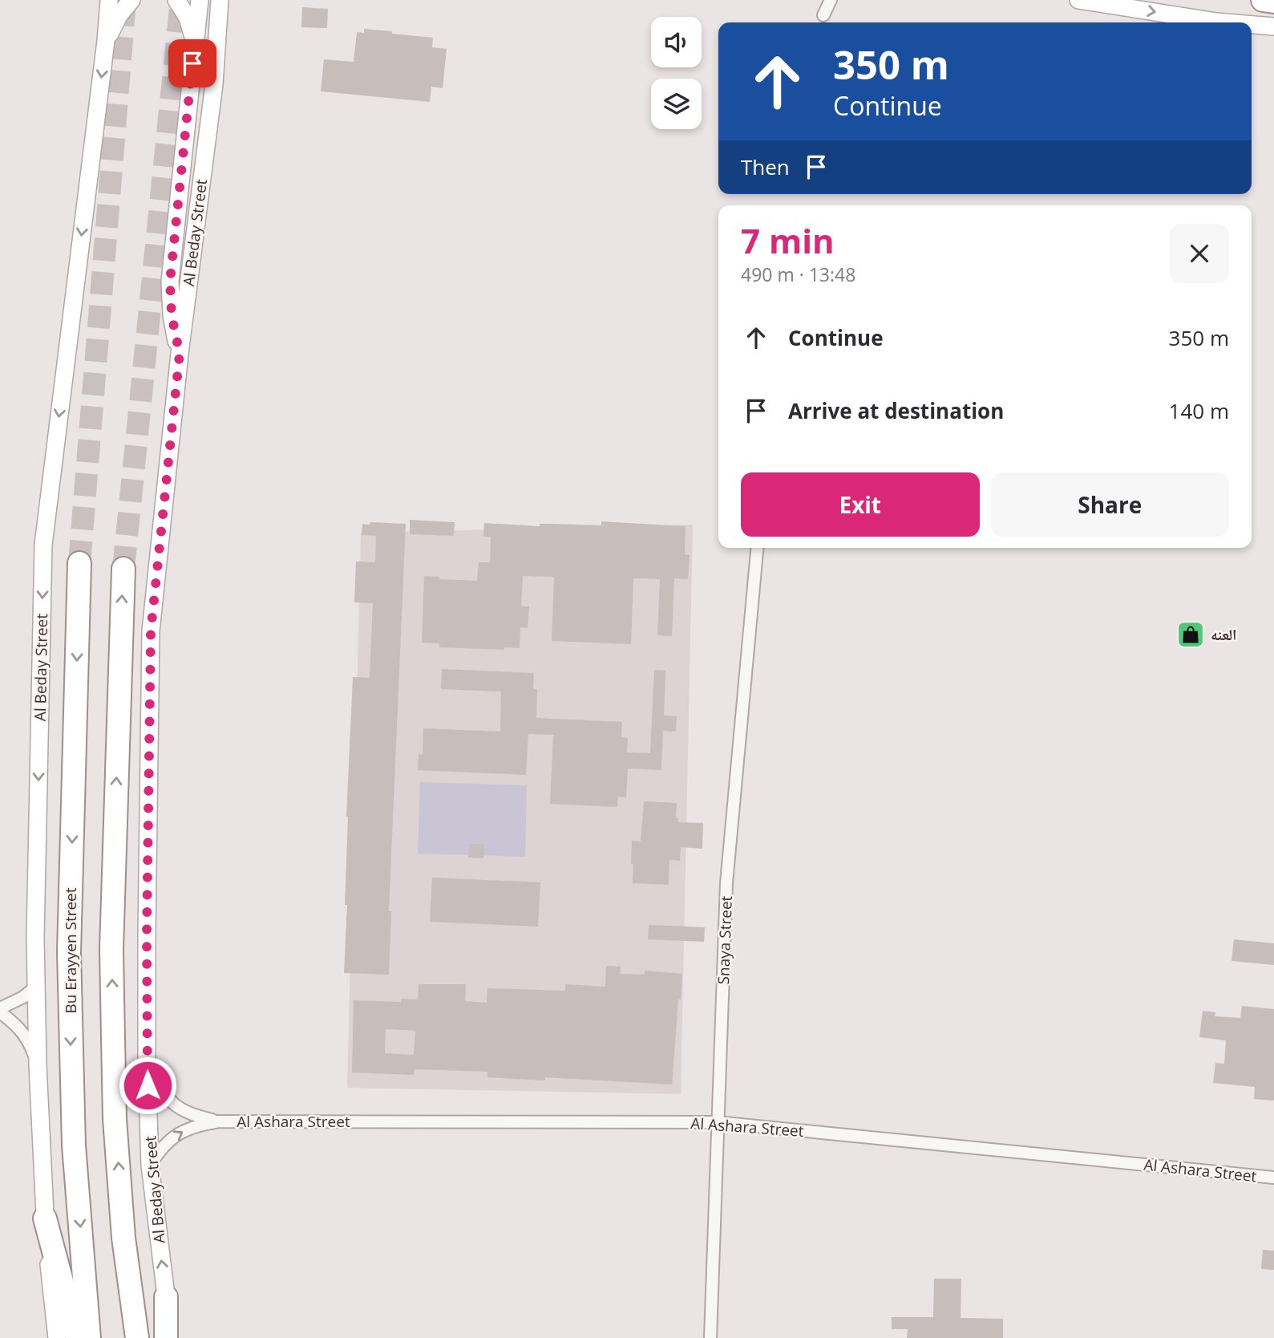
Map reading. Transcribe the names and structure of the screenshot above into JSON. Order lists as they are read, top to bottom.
{
  "streets": {
    "highway": ["Bu Erayyen Street"],
    "main road": ["Al Beday Street"],
    "street": ["Snaya Street", "Al Ashara Street"]
  },
  "crossings": [
    ["Al Beday Street", "Al Ashara Street"],
    ["Snaya Street", "Al Ashara Street"]
  ],
  "places": {
    "shop": ["العنه"]
  },
  "page": {
    "turn": ["350 m", "Continue"],
    "then": "Then",
    "heading": ["7 min", "490 m · 13:48"],
    "list": [
      {
        "name": "Continue",
        "value": "350 m"
      },
      {
        "name": "Arrive at destination",
        "value": "140 m"
      }
    ],
    "buttons": ["Exit", "Share"]
  }
}
